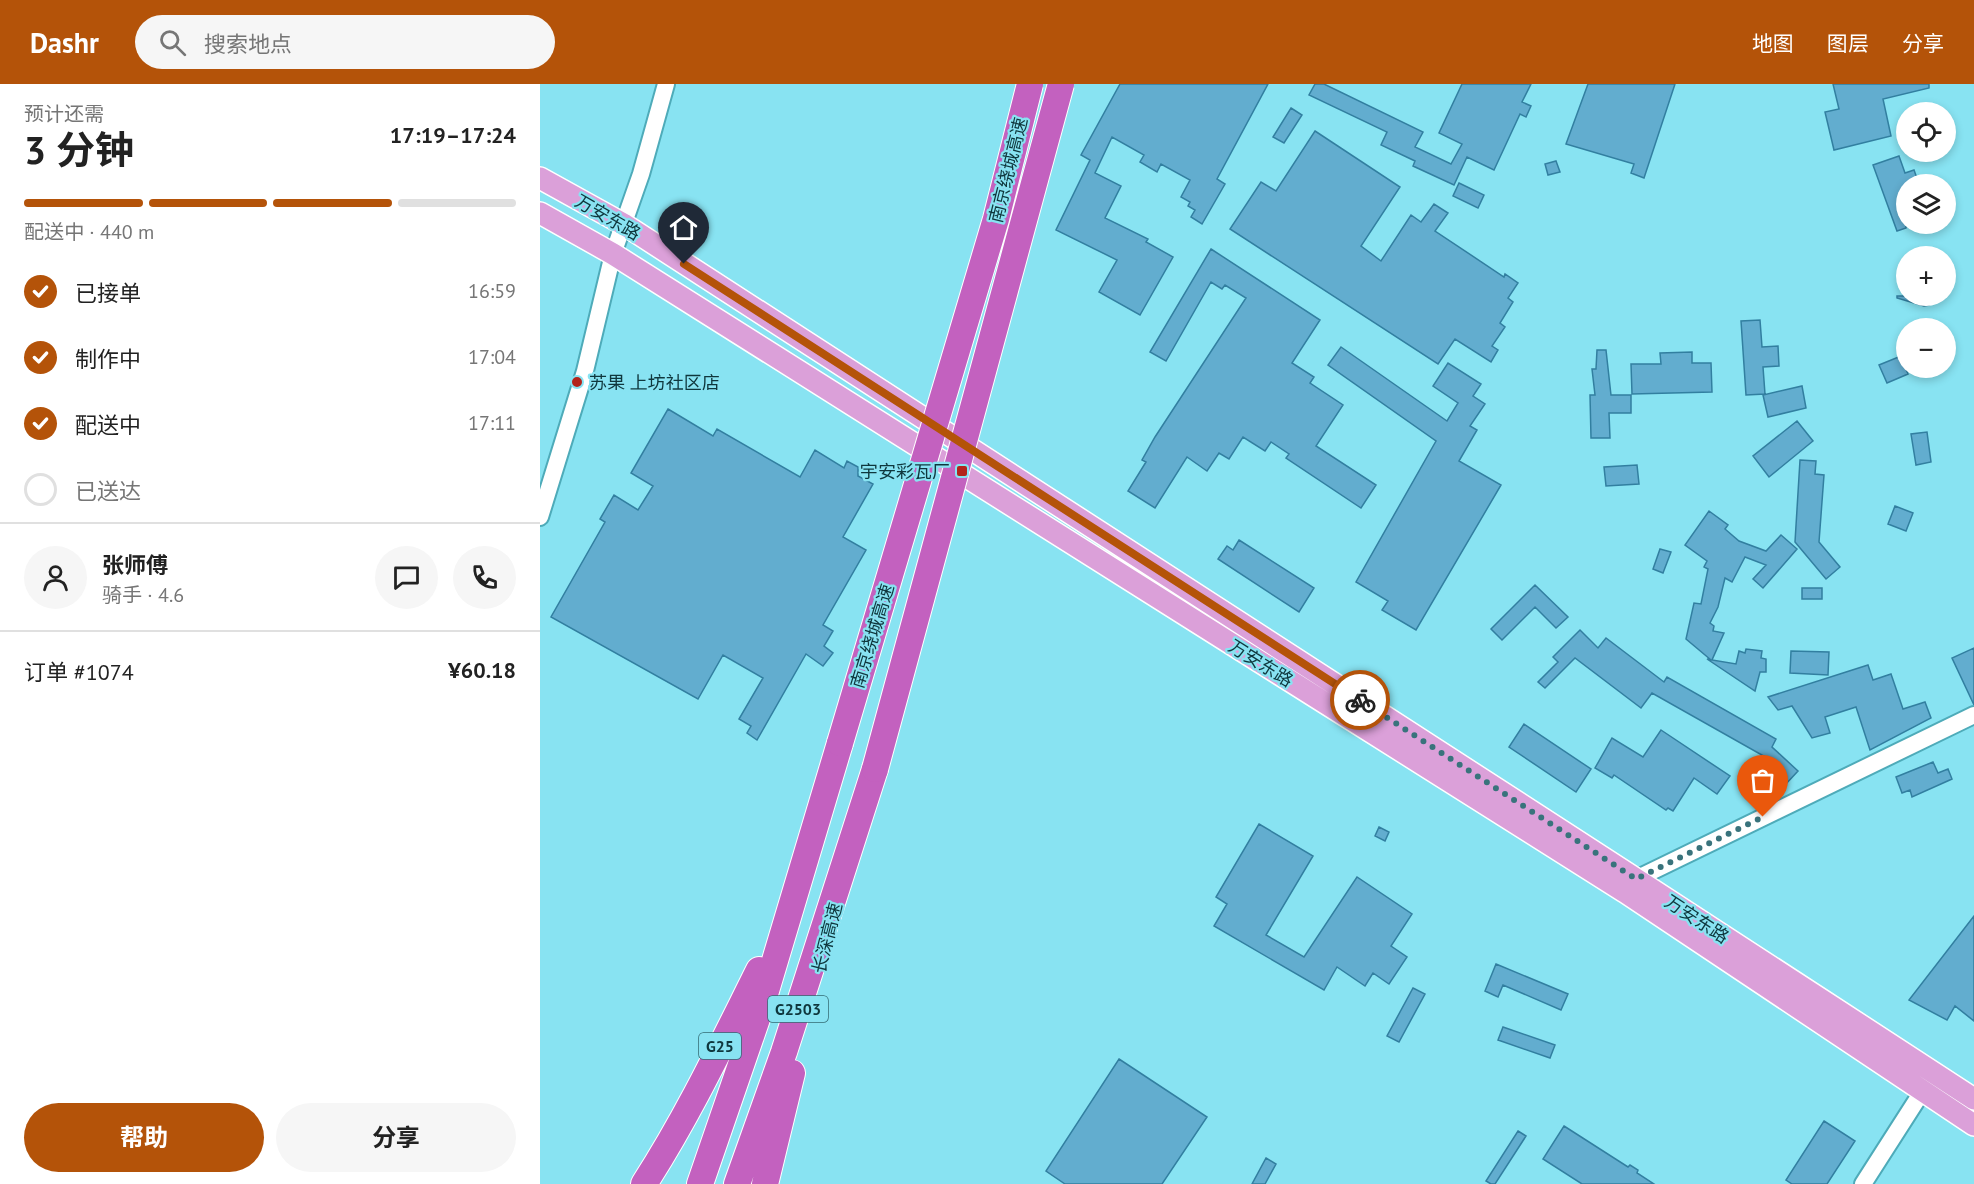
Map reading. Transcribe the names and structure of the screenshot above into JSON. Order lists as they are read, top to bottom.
{
  "streets": {
    "highway": [
      "南京绕城高速",
      "长深高速",
      "G2503",
      "G25"
    ],
    "main road": ["万安东路"]
  },
  "crossings": [
    ["南京绕城高速", "长深高速"],
    ["南京绕城高速", "G25"]
  ],
  "places": {
    "other": ["苏果 上坊社区店"],
    "transit": ["宇安彩瓦厂"]
  },
  "page": {
    "header": "Dashr",
    "search": "搜索地点",
    "nav": ["地图", "图层", "分享"],
    "heading": ["3 分钟", "预计还需", "17:19–17:24"],
    "panel": [
      "张师傅",
      "骑手 · 4.6",
      "订单 #1074",
      "¥60.18"
    ],
    "map_buttons": ["+", "−"],
    "bar": "配送中 · 440 m",
    "list": [
      ["已接单", "16:59"],
      ["制作中", "17:04"],
      ["配送中", "17:11"],
      "已送达"
    ],
    "buttons": ["帮助", "分享"]
  }
}
